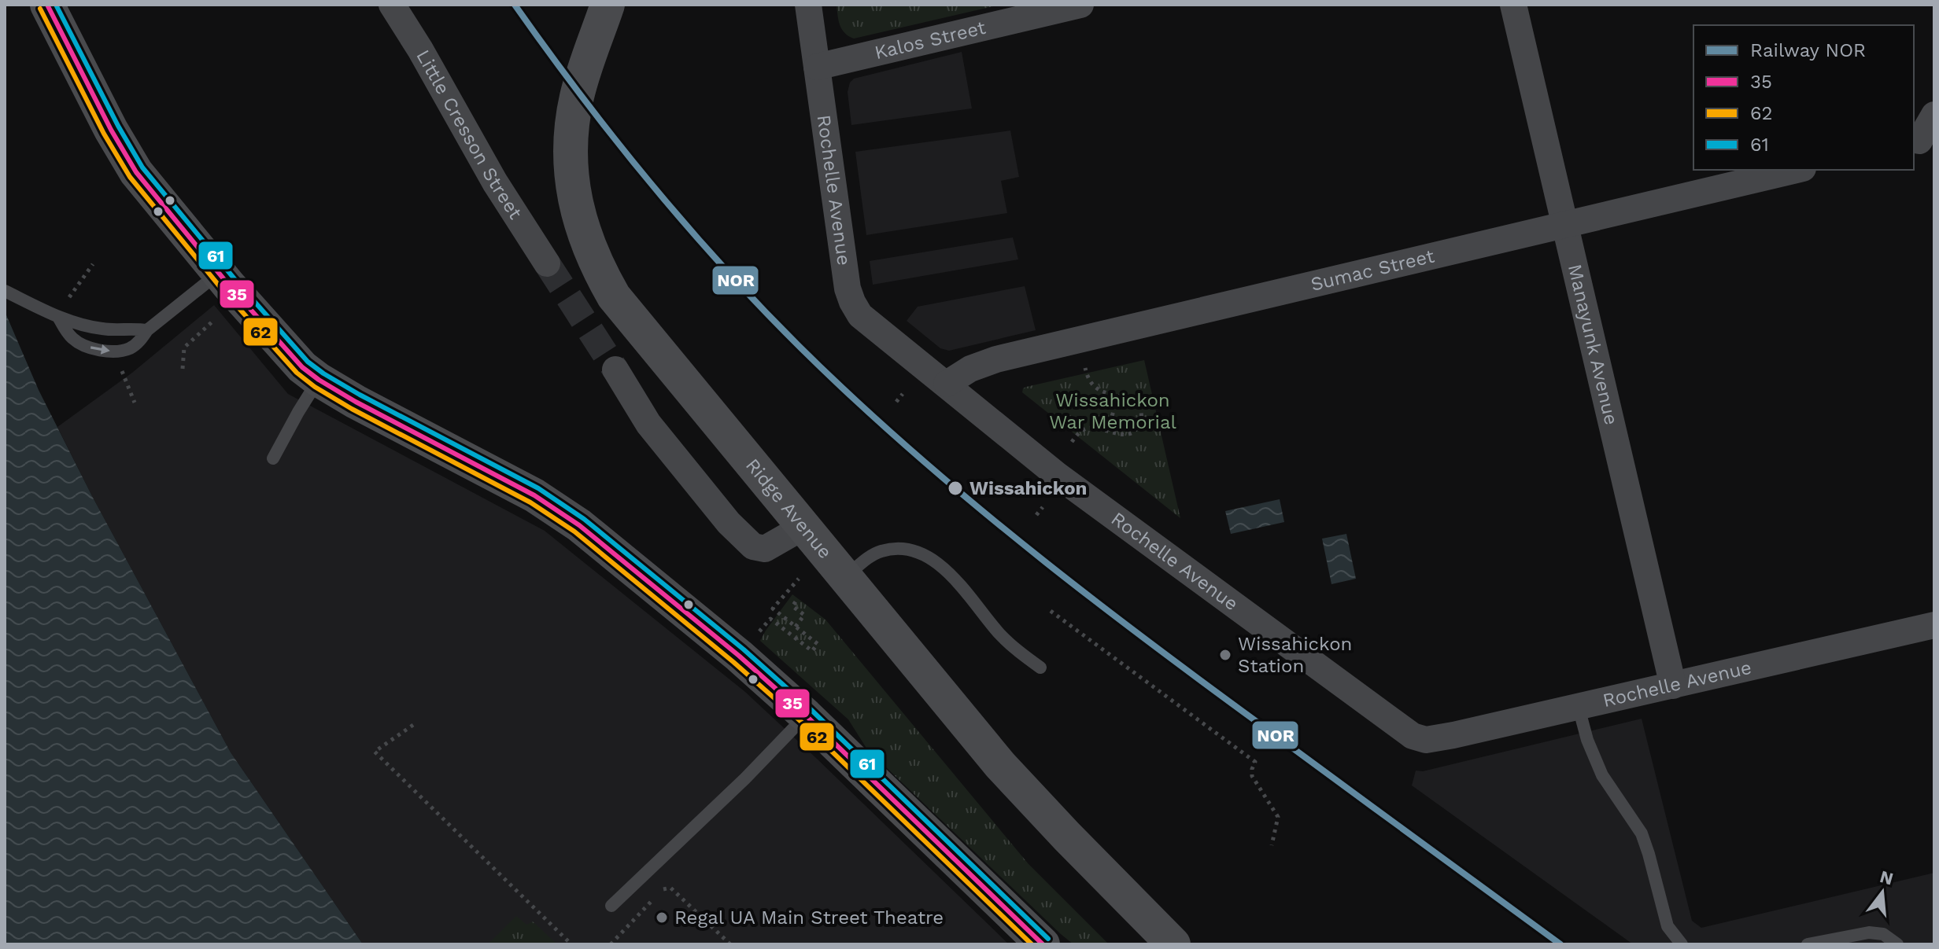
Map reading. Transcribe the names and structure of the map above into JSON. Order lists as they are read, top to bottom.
{
  "streets": {
    "street": [
      "Kalos Street",
      "Little Cresson Street",
      "Rochelle Avenue",
      "Sumac Street",
      "Manayunk Avenue",
      "Ridge Avenue"
    ]
  },
  "crossings": [
    ["Kalos Street", "Rochelle Avenue"],
    ["Rochelle Avenue", "Sumac Street"],
    ["Rochelle Avenue", "Manayunk Avenue"],
    ["Sumac Street", "Manayunk Avenue"]
  ],
  "parks": ["Wissahickon War Memorial"],
  "places": ["Wissahickon", "Wissahickon Station", "Regal UA Main Street Theatre"],
  "lines": [
    "rail line NOR",
    "transit line 35",
    "transit line 61",
    "transit line 62"
  ],
  "legend": [
    "Railway NOR",
    "35",
    "62",
    "61"
  ],
  "north": "top"
}
